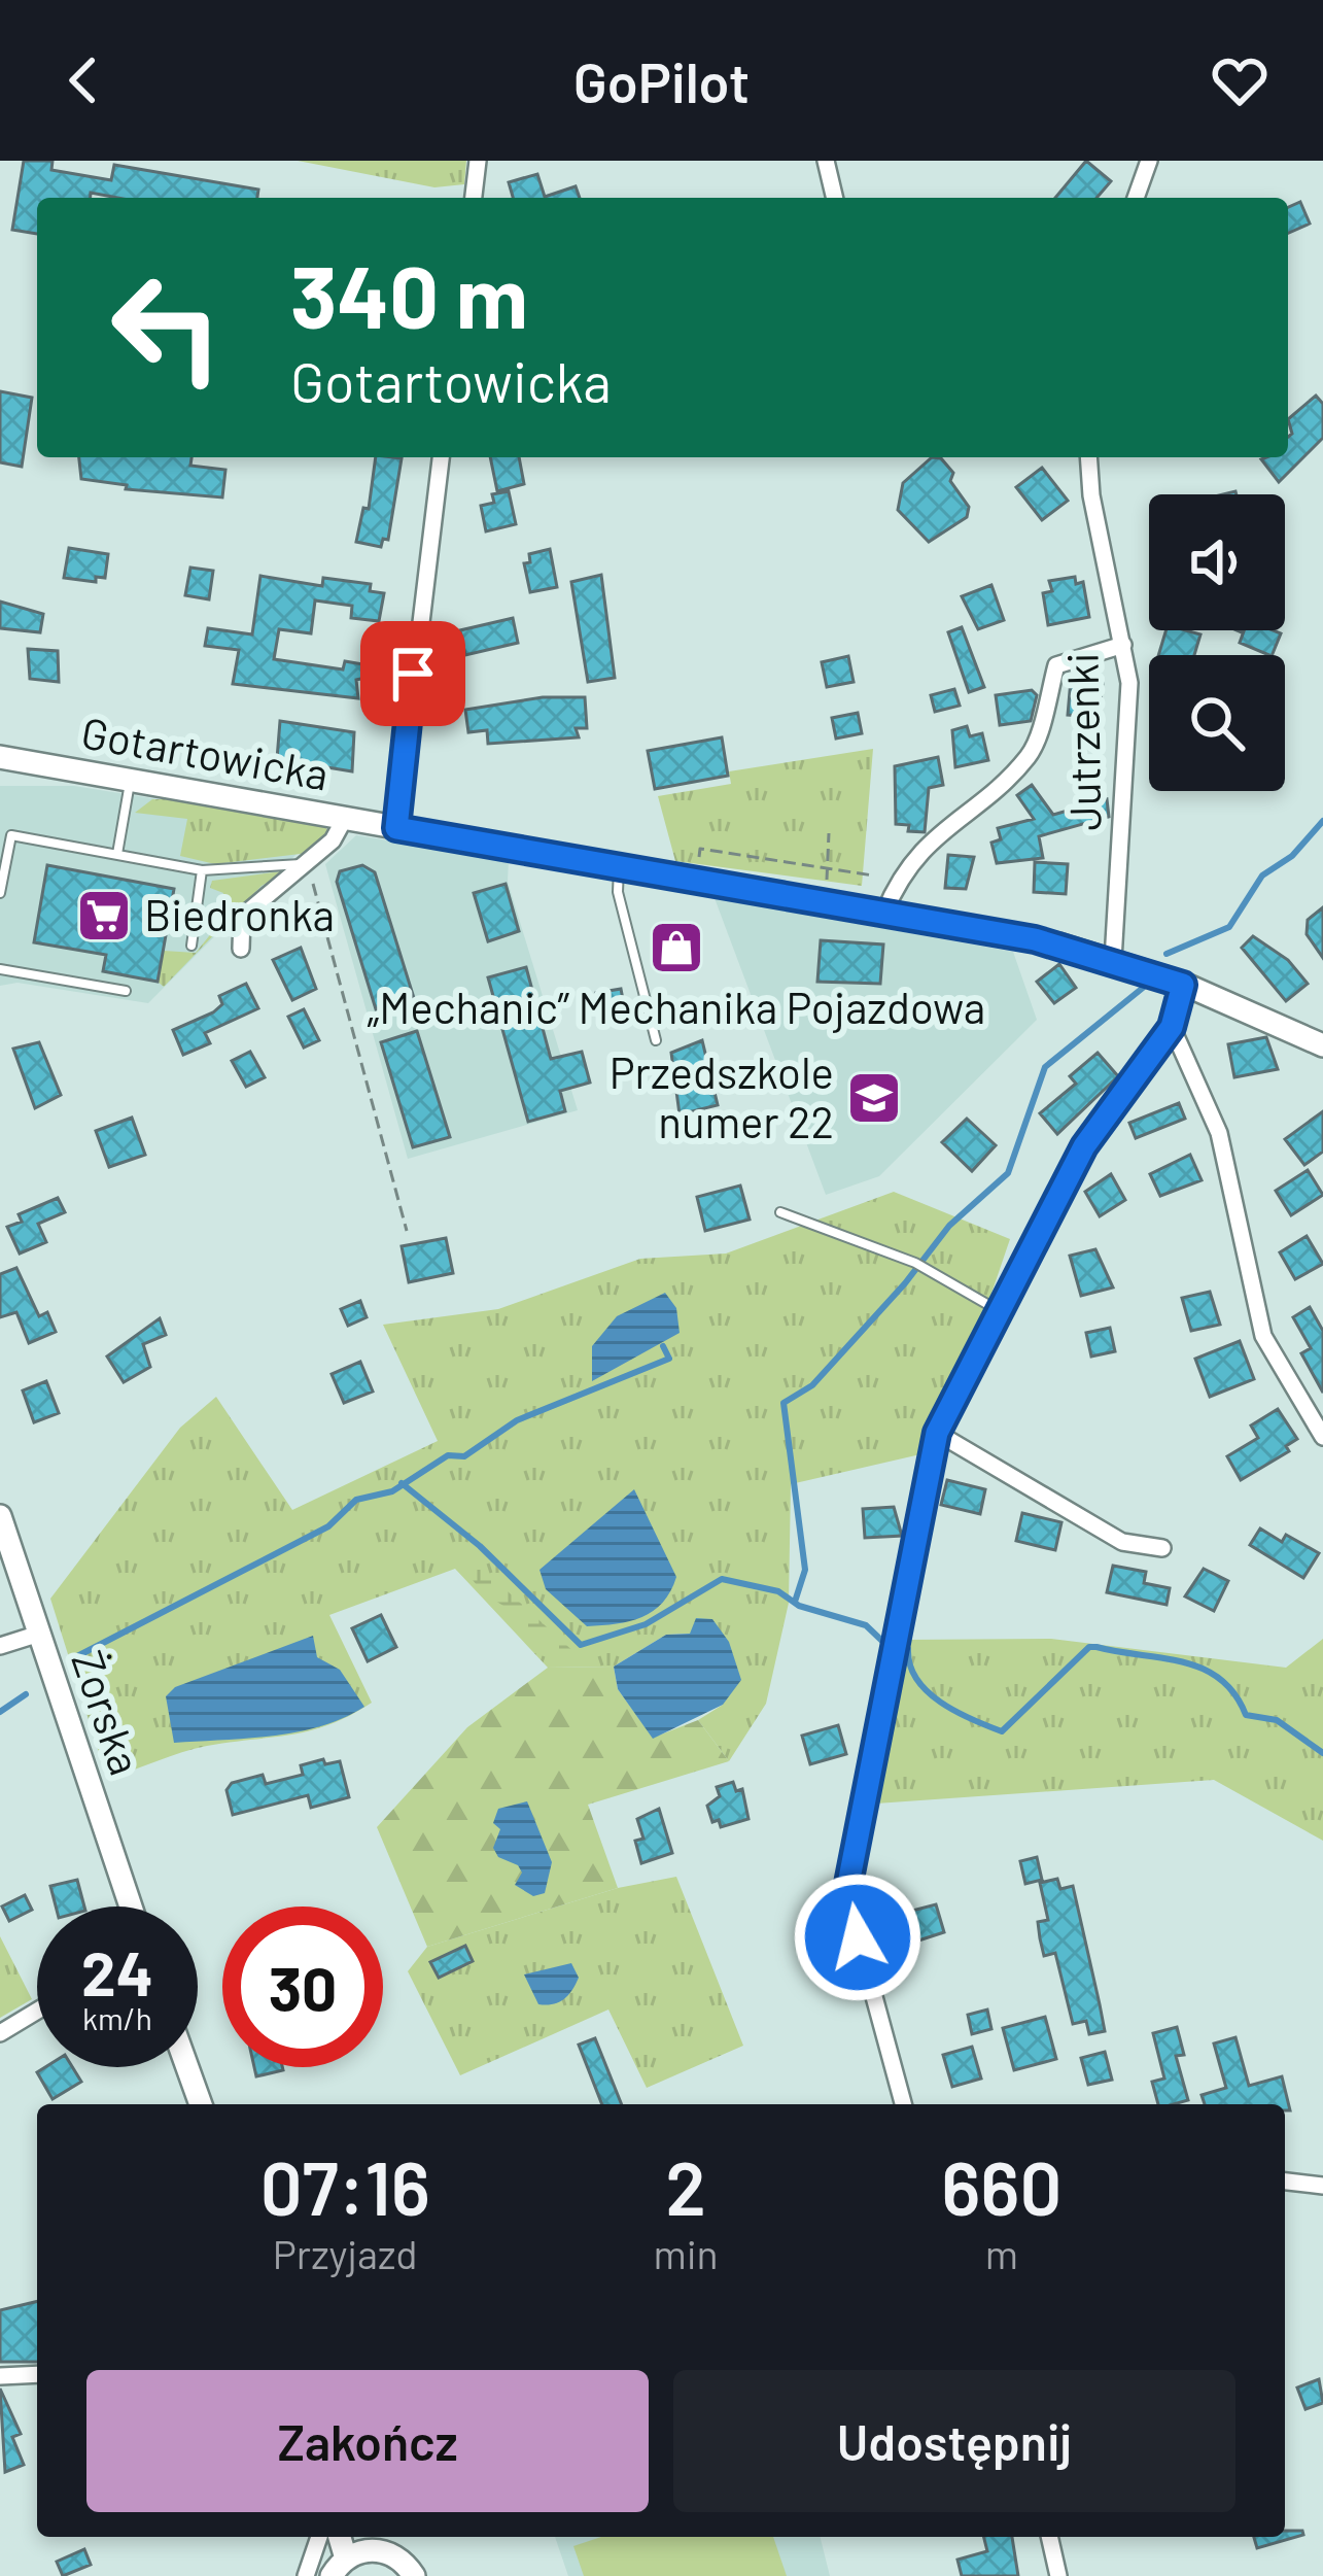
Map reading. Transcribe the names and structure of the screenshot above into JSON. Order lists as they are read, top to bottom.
{
  "streets": {
    "street": ["Jutrzenki", "Gotartowicka", "Żorska"]
  },
  "crossings": [
    ["Jutrzenki", "Gotartowicka"]
  ],
  "places": {
    "supermarket": ["Biedronka"],
    "shop": ["„Mechanic” Mechanika Pojazdowa"],
    "school or university": ["Przedszkole numer 22"]
  },
  "page": {
    "header": "GoPilot",
    "turn": ["340 m", "Gotartowicka"],
    "speed": "24 km/h",
    "limit": "30",
    "eta": [
      "07:16",
      "Przyjazd",
      "2",
      "min",
      "660",
      "m"
    ],
    "buttons": ["Zakończ", "Udostępnij"]
  }
}
